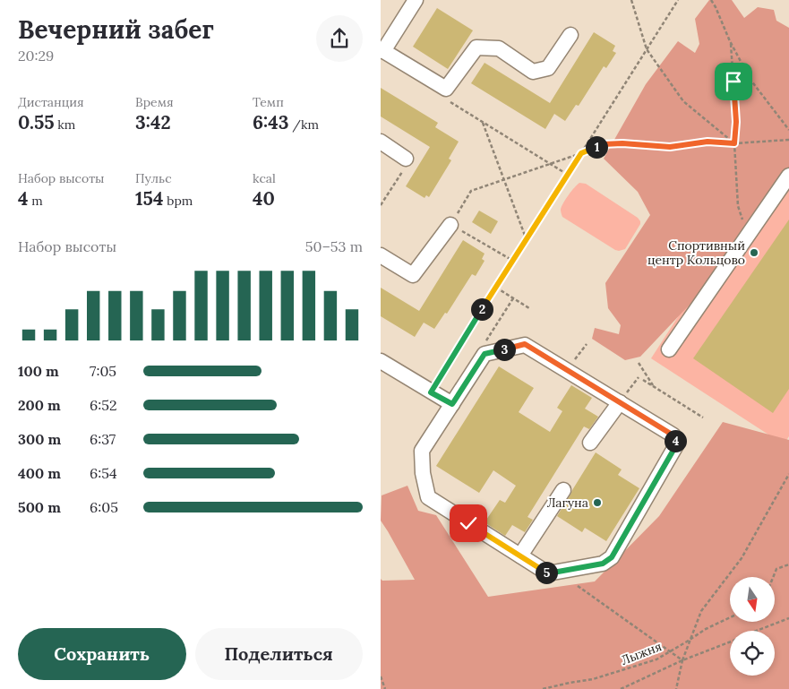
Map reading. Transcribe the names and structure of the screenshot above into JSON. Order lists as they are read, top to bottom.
{
  "streets": {
    "path": ["Лыжня"]
  },
  "places": ["Спортивный центр Кольцово", "Лагуна"],
  "north": "bottom",
  "page": {
    "heading": ["Вечерний забег", "20:29"],
    "stats": [
      ["Дистанция", "0.55 km"],
      ["Время", "3:42"],
      ["Темп", "6:43 /km"],
      ["Набор высоты", "4 m"],
      ["Пульс", "154 bpm"],
      ["kcal", "40"]
    ],
    "pins": [
      "1",
      "2",
      "3",
      "4",
      "5"
    ],
    "chart": ["Набор высоты", "50–53 m"],
    "list": [
      {
        "name": "100 m",
        "note": "7:05"
      },
      {
        "name": "200 m",
        "note": "6:52"
      },
      {
        "name": "300 m",
        "note": "6:37"
      },
      {
        "name": "400 m",
        "note": "6:54"
      },
      {
        "name": "500 m",
        "note": "6:05"
      }
    ],
    "buttons": ["Сохранить", "Поделиться"]
  }
}
